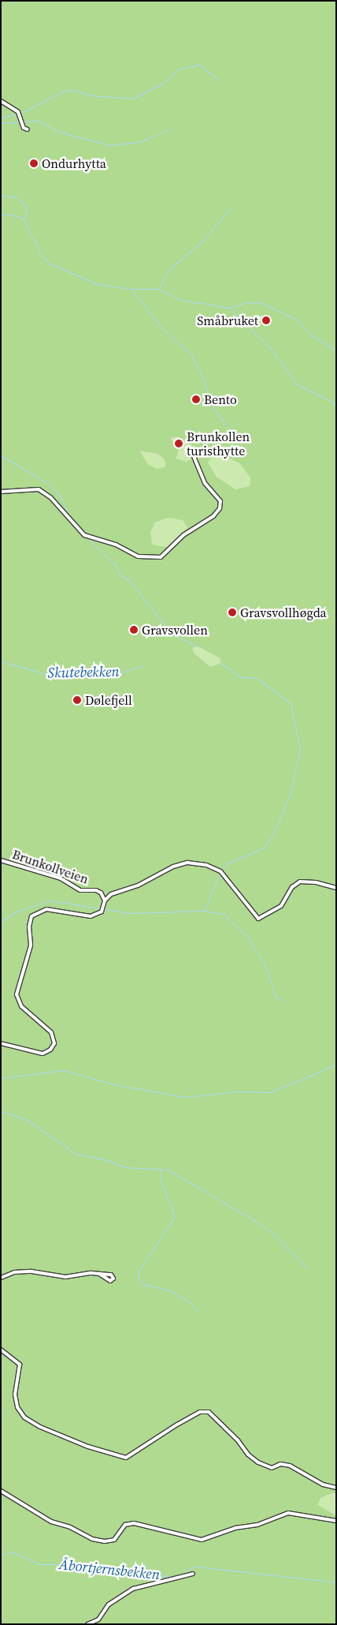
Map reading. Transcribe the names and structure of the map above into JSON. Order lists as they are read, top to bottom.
{
  "streets": {
    "street": ["Brunkollveien"]
  },
  "water": ["Skutebekken", "Åbortjernsbekken"],
  "places": [
    "Ondurhytta",
    "Småbruket",
    "Bento",
    "Brunkollen turisthytte",
    "Gravsvollhøgda",
    "Gravsvollen",
    "Dølefjell"
  ]
}
